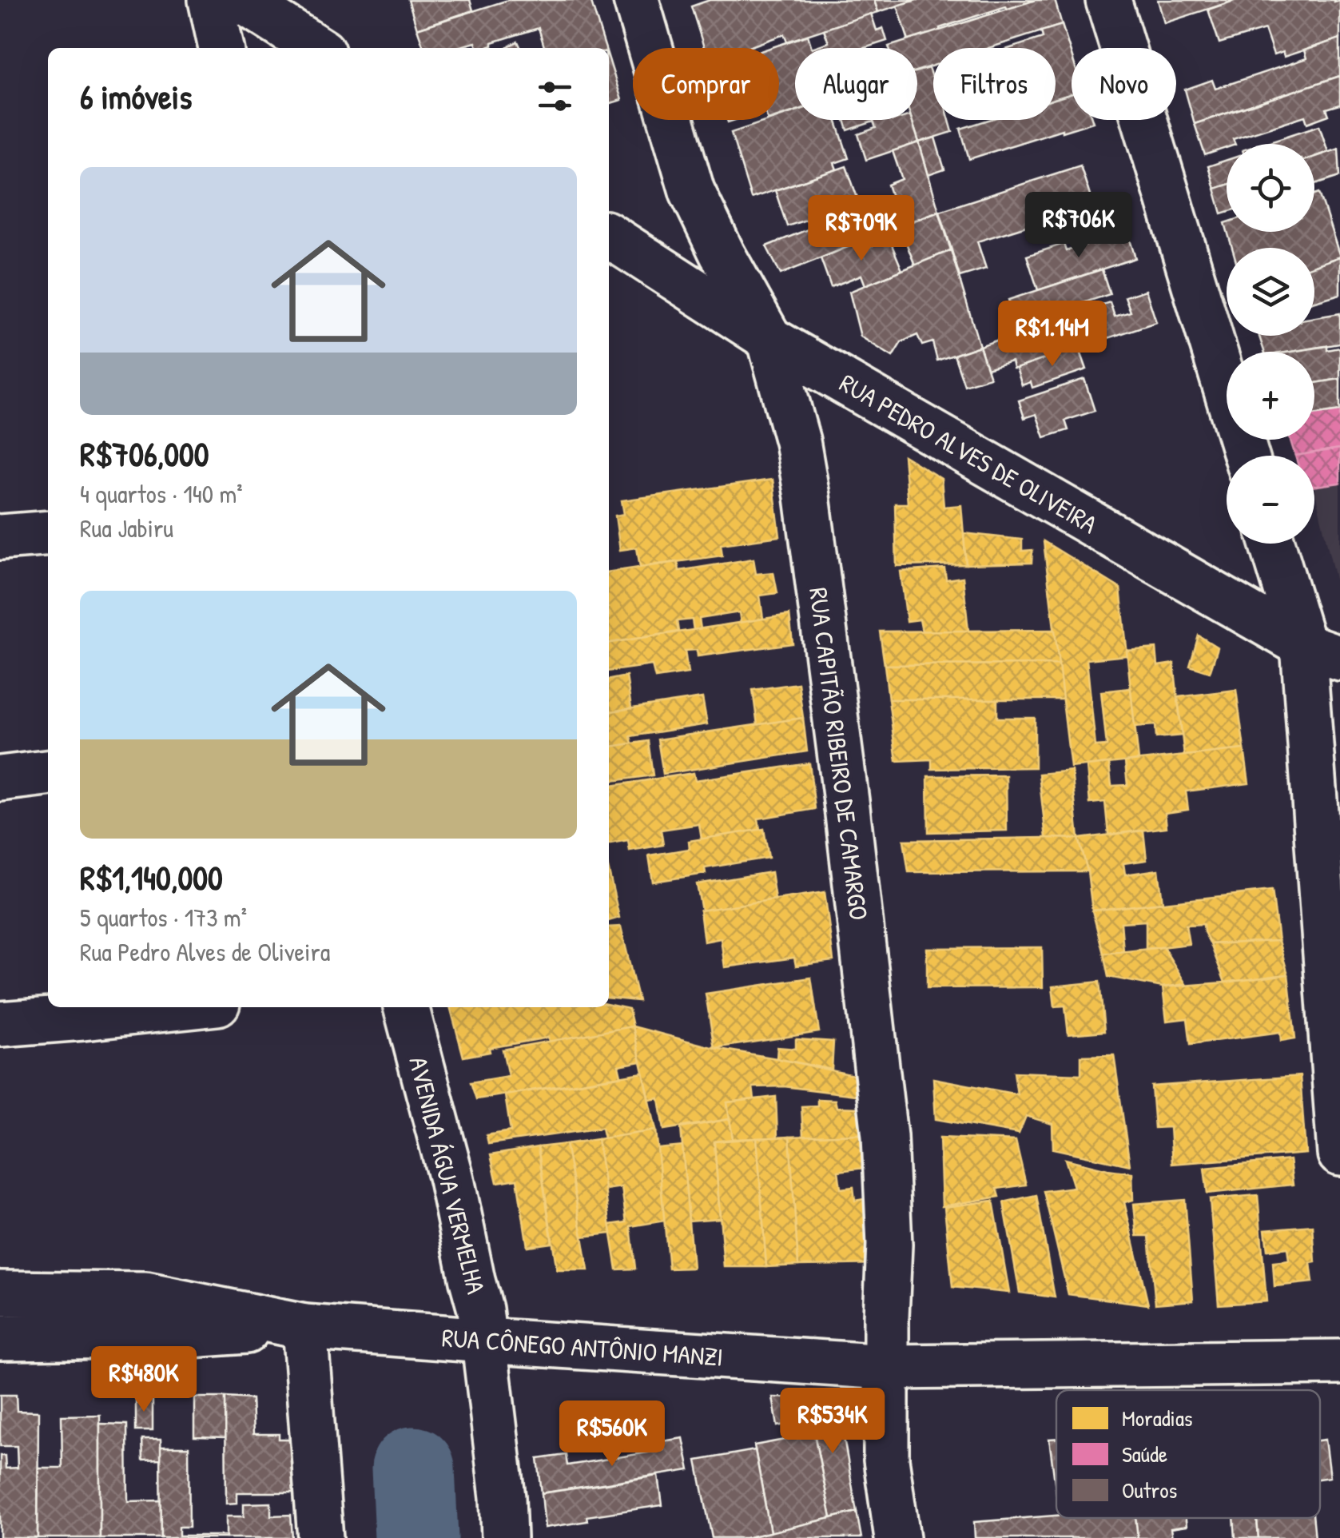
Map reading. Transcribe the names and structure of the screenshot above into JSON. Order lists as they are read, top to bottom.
{
  "streets": {
    "street": [
      "RUA PEDRO ALVES DE OLIVEIRA",
      "RUA CAPITÃO RIBEIRO DE CAMARGO",
      "AVENIDA ÁGUA VERMELHA",
      "RUA CÔNEGO ANTÔNIO MANZI"
    ]
  },
  "crossings": [
    ["RUA PEDRO ALVES DE OLIVEIRA", "RUA CAPITÃO RIBEIRO DE CAMARGO"],
    ["RUA CAPITÃO RIBEIRO DE CAMARGO", "RUA CÔNEGO ANTÔNIO MANZI"],
    ["AVENIDA ÁGUA VERMELHA", "RUA CÔNEGO ANTÔNIO MANZI"]
  ],
  "legend": ["Moradias", "Saúde", "Outros"],
  "page": {
    "chip": [
      "Comprar",
      "Alugar",
      "Filtros",
      "Novo"
    ],
    "heading": "6 imóveis",
    "map_buttons": ["+", "−"],
    "list": [
      {
        "name": "R$706,000",
        "note": "4 quartos · 140 m² · Rua Jabiru"
      },
      {
        "name": "R$1,140,000",
        "note": "5 quartos · 173 m² · Rua Pedro Alves de Oliveira"
      }
    ],
    "price": [
      "R$706K",
      "R$709K",
      "R$1.14M",
      "R$480K",
      "R$534K",
      "R$560K"
    ]
  }
}
